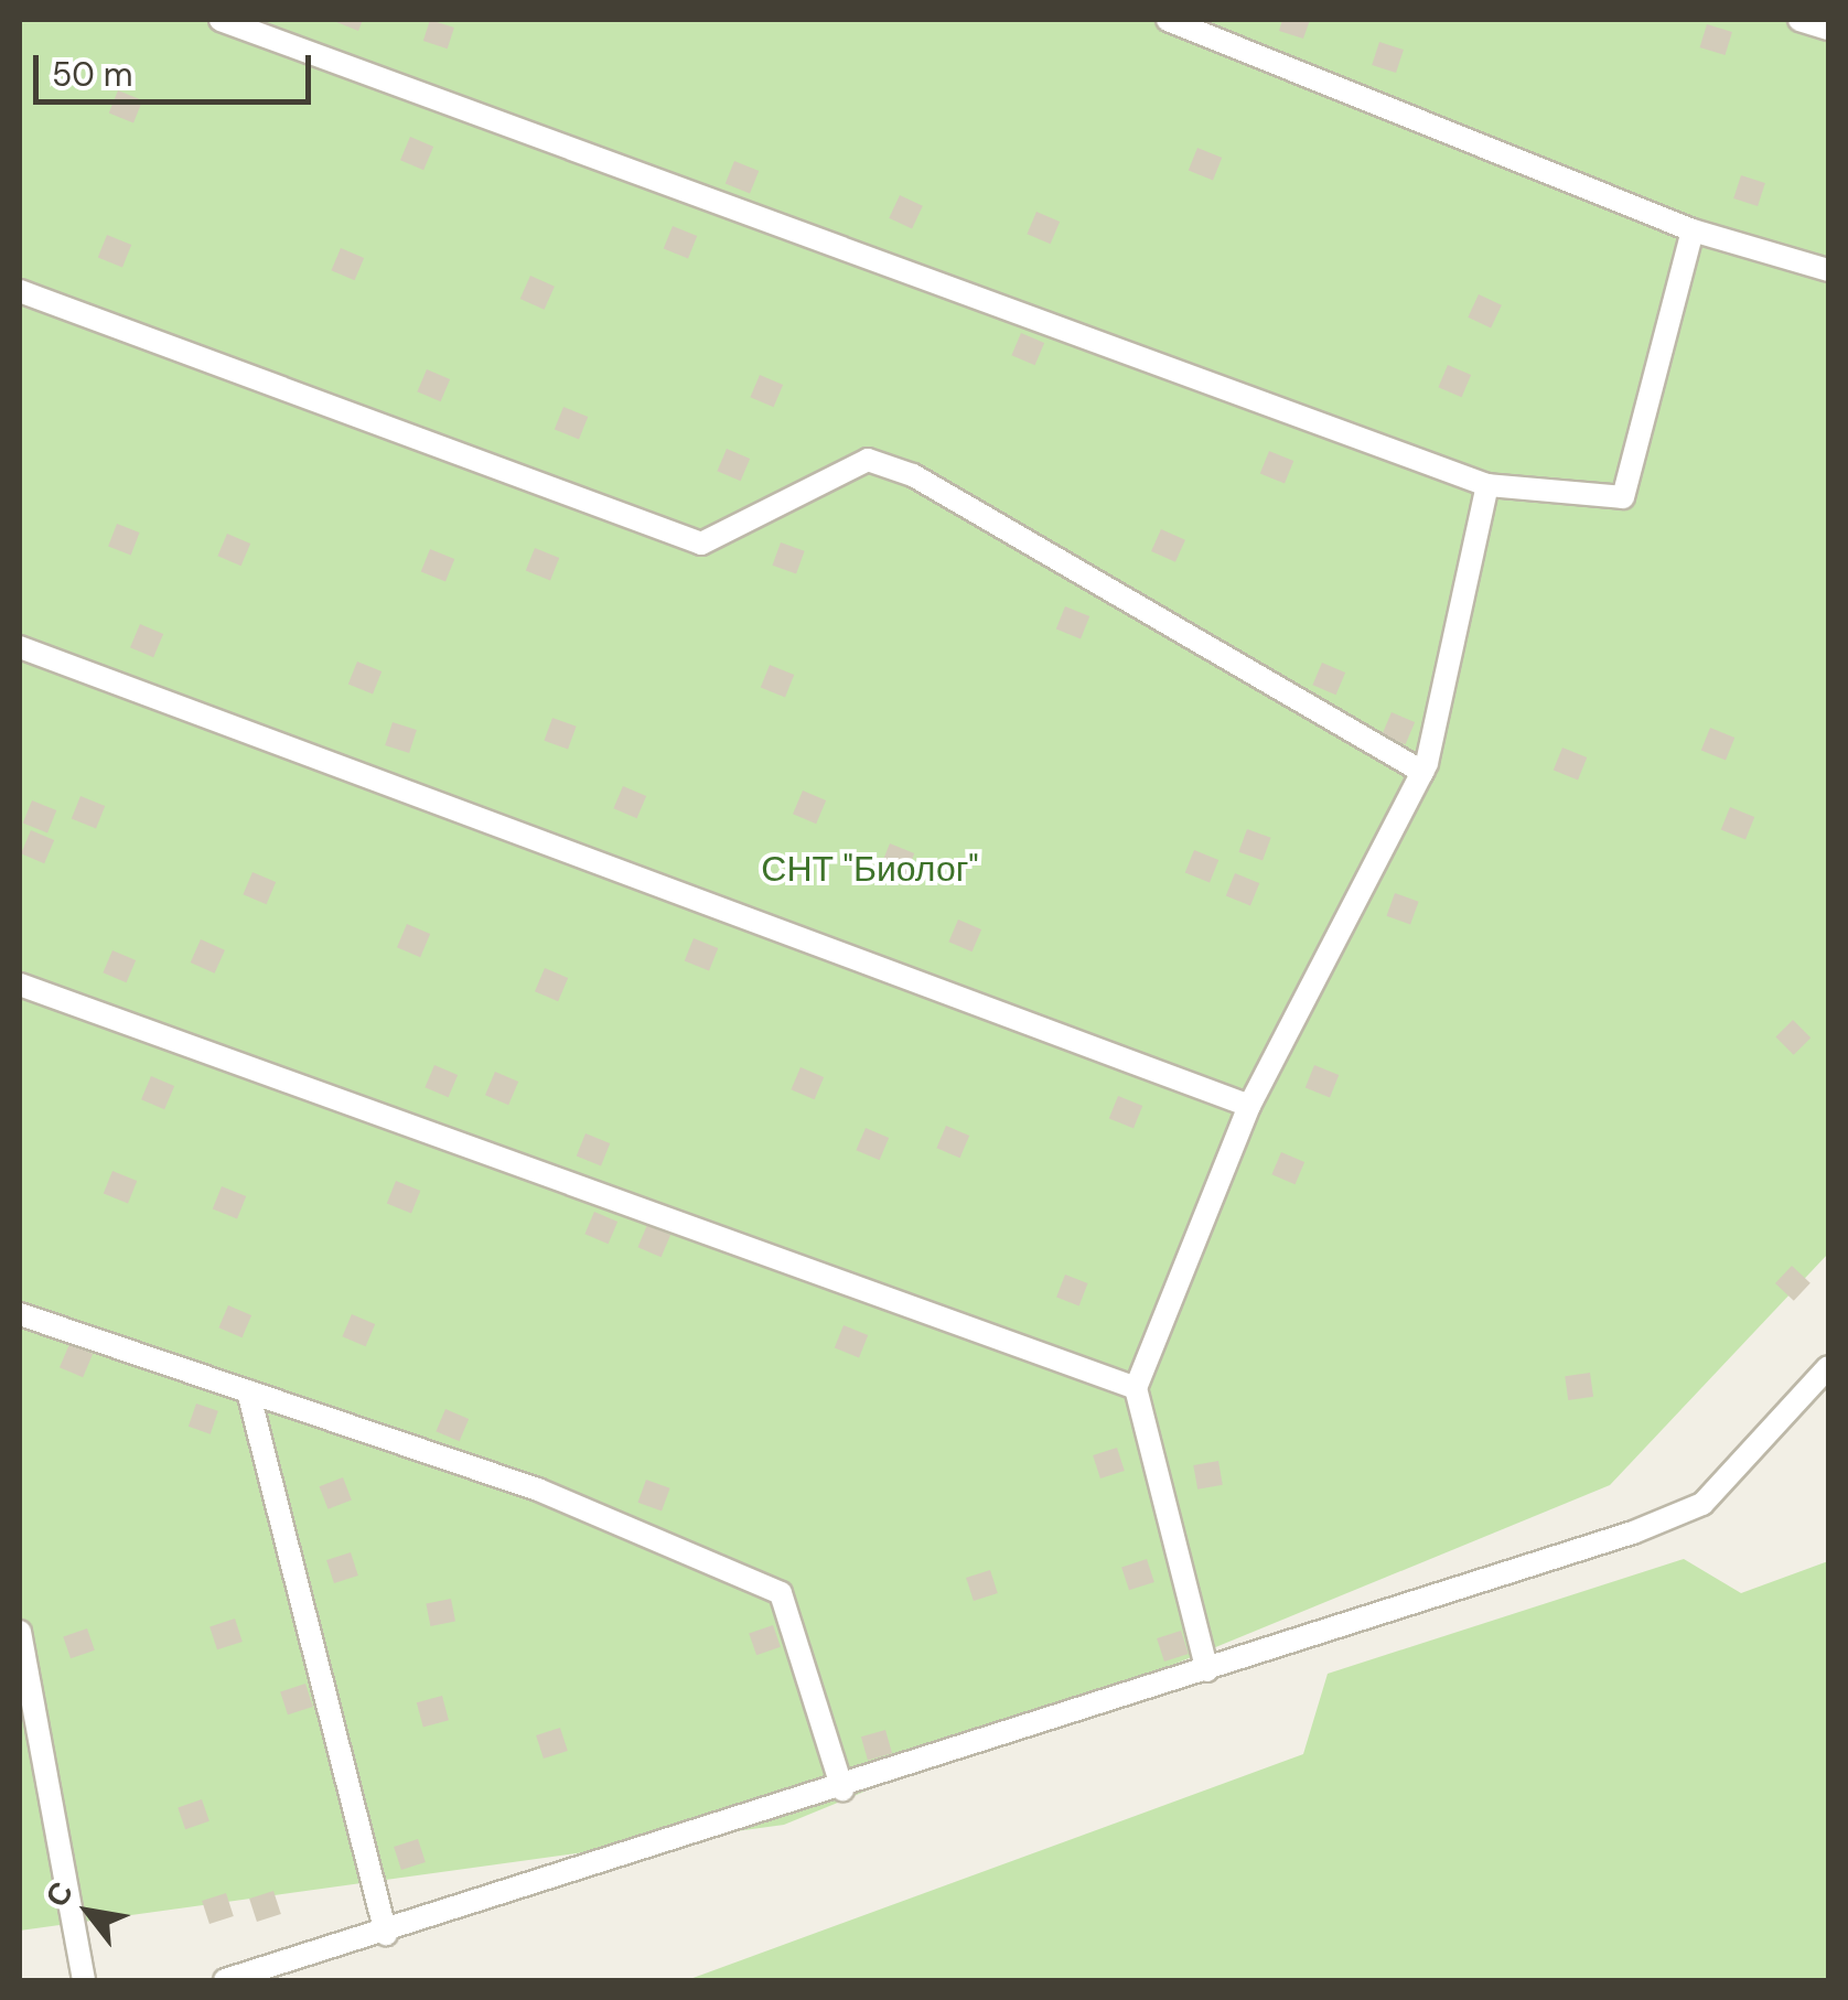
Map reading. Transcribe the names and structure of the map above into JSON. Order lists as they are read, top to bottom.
{
  "parks": ["СНТ \"Биолог\""],
  "scale_bar": "50 m",
  "north": "top left"
}
